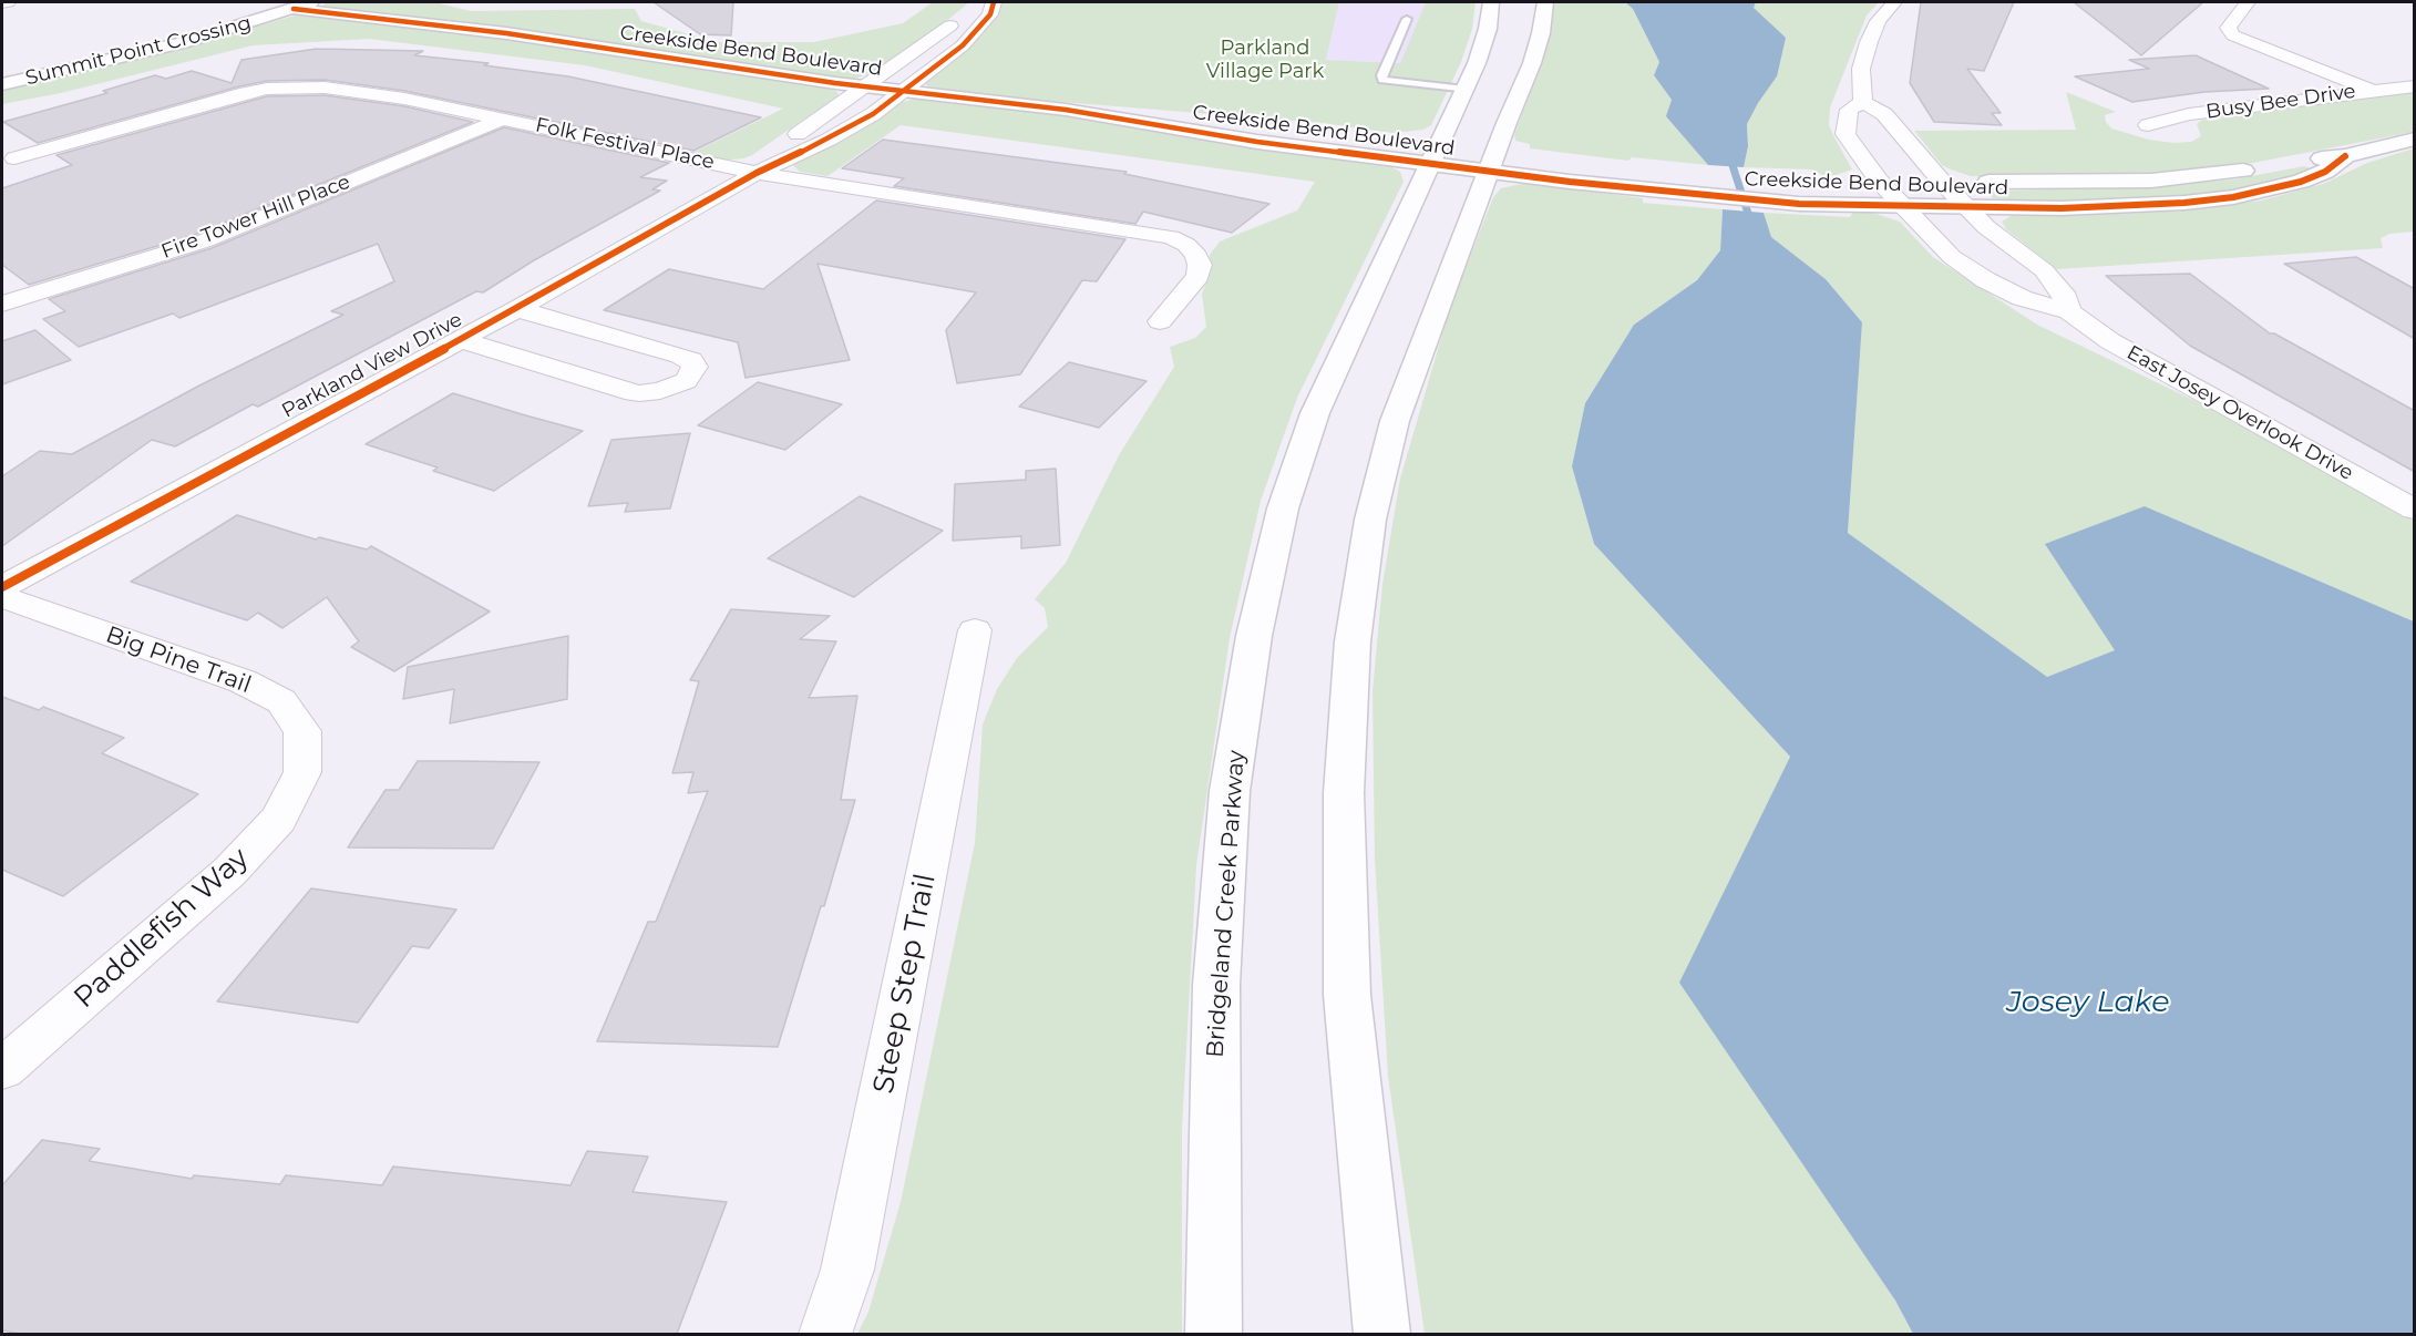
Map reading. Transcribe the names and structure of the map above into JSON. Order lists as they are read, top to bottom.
{
  "streets": {
    "street": [
      "Summit Point Crossing",
      "Creekside Bend Boulevard",
      "Busy Bee Drive",
      "Folk Festival Place",
      "Fire Tower Hill Place",
      "Parkland View Drive",
      "East Josey Overlook Drive",
      "Big Pine Trail",
      "Bridgeland Creek Parkway",
      "Paddlefish Way",
      "Steep Step Trail"
    ]
  },
  "crossings": [
    ["Summit Point Crossing", "Creekside Bend Boulevard"],
    ["Creekside Bend Boulevard", "Parkland View Drive"],
    ["Creekside Bend Boulevard", "East Josey Overlook Drive"],
    ["Creekside Bend Boulevard", "Bridgeland Creek Parkway"],
    ["Folk Festival Place", "Fire Tower Hill Place"],
    ["Folk Festival Place", "Parkland View Drive"],
    ["Big Pine Trail", "Paddlefish Way"]
  ],
  "water": ["Josey Lake"],
  "parks": ["Parkland Village Park"]
}
